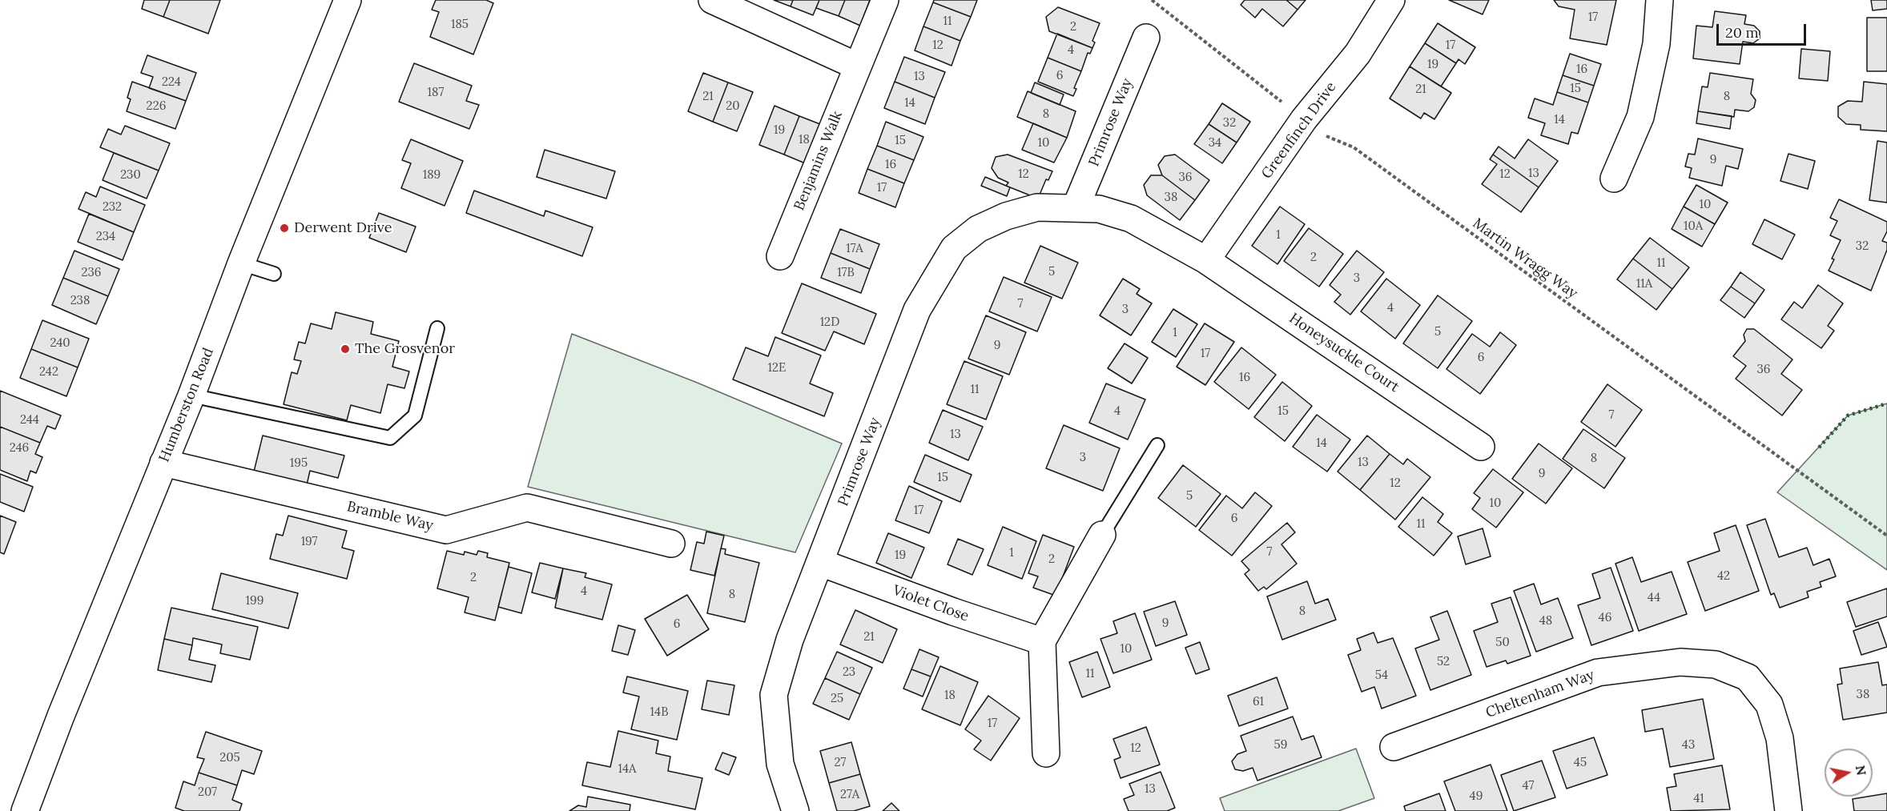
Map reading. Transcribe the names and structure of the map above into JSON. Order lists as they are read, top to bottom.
{
  "streets": {
    "street": [
      "Primrose Way",
      "Greenfinch Drive",
      "Benjamins Walk",
      "Honeysuckle Court",
      "Humberston Road",
      "Bramble Way",
      "Violet Close",
      "Cheltenham Way"
    ],
    "path": ["Martin Wragg Way"]
  },
  "crossings": [
    ["Primrose Way", "Greenfinch Drive"],
    ["Primrose Way", "Honeysuckle Court"],
    ["Primrose Way", "Violet Close"],
    ["Greenfinch Drive", "Martin Wragg Way"],
    ["Greenfinch Drive", "Honeysuckle Court"],
    ["Humberston Road", "Bramble Way"]
  ],
  "places": ["Derwent Drive", "The Grosvenor"],
  "house_numbers": [
    "17",
    "11",
    "185",
    "2",
    "12",
    "17",
    "4",
    "19",
    "16",
    "6",
    "13",
    "224",
    "15",
    "21",
    "187",
    "21",
    "8",
    "14",
    "226",
    "20",
    "8",
    "14",
    "32",
    "19",
    "18",
    "15",
    "10",
    "34",
    "9",
    "16",
    "13",
    "12",
    "12",
    "230",
    "189",
    "36",
    "17",
    "38",
    "10",
    "232",
    "10A",
    "1",
    "234",
    "32",
    "17A",
    "2",
    "11",
    "5",
    "236",
    "17B",
    "3",
    "11A",
    "238",
    "7",
    "4",
    "3",
    "12D",
    "5",
    "1",
    "240",
    "9",
    "17",
    "6",
    "12E",
    "36",
    "242",
    "16",
    "11",
    "4",
    "15",
    "7",
    "244",
    "13",
    "14",
    "246",
    "3",
    "8",
    "13",
    "195",
    "9",
    "15",
    "12",
    "5",
    "10",
    "17",
    "6",
    "11",
    "197",
    "7",
    "1",
    "19",
    "2",
    "42",
    "2",
    "4",
    "8",
    "44",
    "199",
    "8",
    "46",
    "48",
    "9",
    "6",
    "21",
    "50",
    "10",
    "52",
    "23",
    "11",
    "54",
    "38",
    "18",
    "25",
    "61",
    "14B",
    "17",
    "59",
    "43",
    "12",
    "205",
    "27",
    "45",
    "14A",
    "47",
    "13",
    "207",
    "27A",
    "49",
    "41"
  ],
  "scale_bar": "20 m",
  "north": "right"
}
